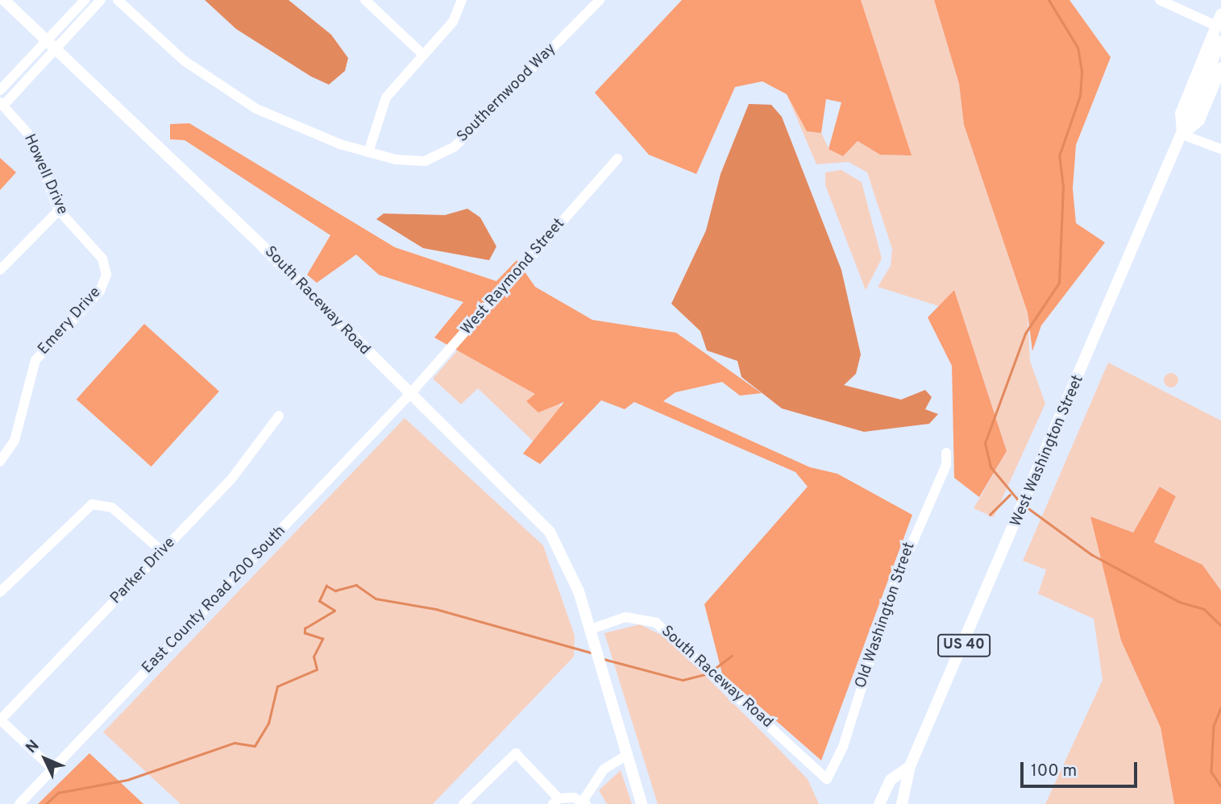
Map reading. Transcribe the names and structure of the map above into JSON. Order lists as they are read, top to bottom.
{
  "streets": {
    "main road": ["South Raceway Road", "West Washington Street", "US 40"],
    "street": [
      "Southernwood Way",
      "Howell Drive",
      "West Raymond Street",
      "Emery Drive",
      "Parker Drive",
      "East County Road 200 South",
      "Old Washington Street"
    ]
  },
  "crossings": [
    ["Howell Drive", "Emery Drive"],
    ["West Raymond Street", "South Raceway Road"],
    ["West Raymond Street", "East County Road 200 South"],
    ["South Raceway Road", "East County Road 200 South"],
    ["South Raceway Road", "Old Washington Street"]
  ],
  "scale_bar": "100 m",
  "north": "top left"
}
